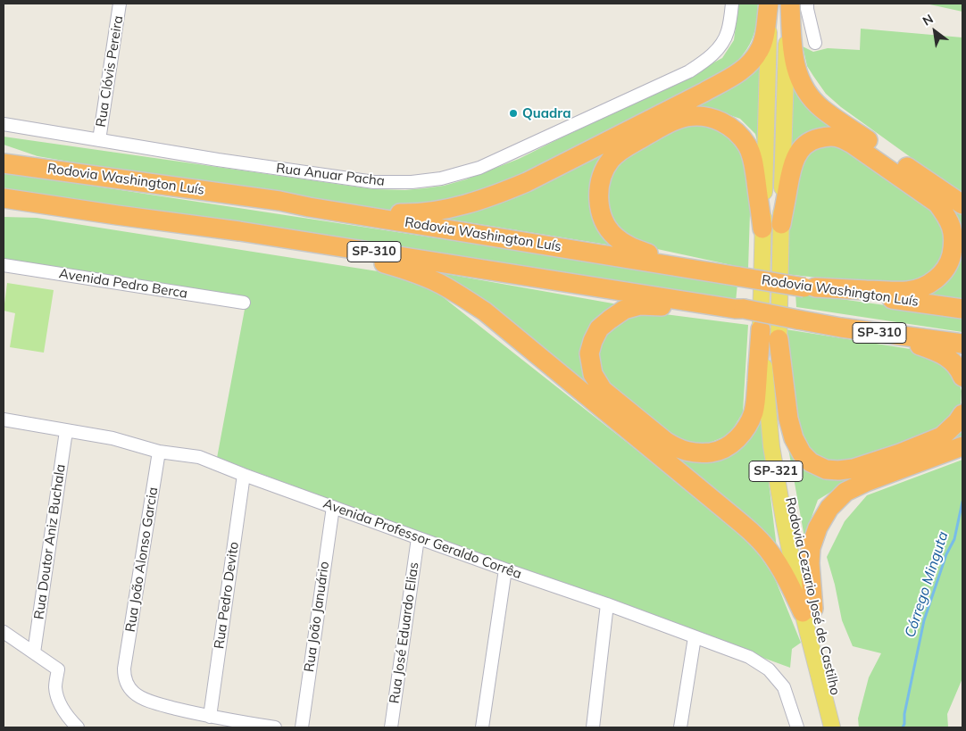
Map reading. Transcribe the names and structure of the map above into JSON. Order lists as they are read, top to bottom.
{
  "streets": {
    "highway": ["Rodovia Washington Luís", "SP-310"],
    "main road": ["SP-321", "Rodovia Cezario José de Castilho"],
    "street": [
      "Rua Clóvis Pereira",
      "Rua Anuar Pacha",
      "Avenida Pedro Berca",
      "Avenida Professor Geraldo Corrêa",
      "Rua Doutor Aniz Buchala",
      "Rua João Alonso Garcia",
      "Rua Pedro Devito",
      "Rua João Januário",
      "Rua José Eduardo Elias"
    ]
  },
  "crossings": [
    ["Rua Clóvis Pereira", "Rua Anuar Pacha"],
    ["Avenida Professor Geraldo Corrêa", "Rua Doutor Aniz Buchala"],
    ["Avenida Professor Geraldo Corrêa", "Rua João Alonso Garcia"],
    ["Avenida Professor Geraldo Corrêa", "Rua Pedro Devito"],
    ["Avenida Professor Geraldo Corrêa", "Rua João Januário"],
    ["Avenida Professor Geraldo Corrêa", "Rua José Eduardo Elias"],
    ["Rua João Alonso Garcia", "Rua Pedro Devito"]
  ],
  "water": ["Córrego Minguta"],
  "places": ["Quadra"],
  "north": "top left"
}
